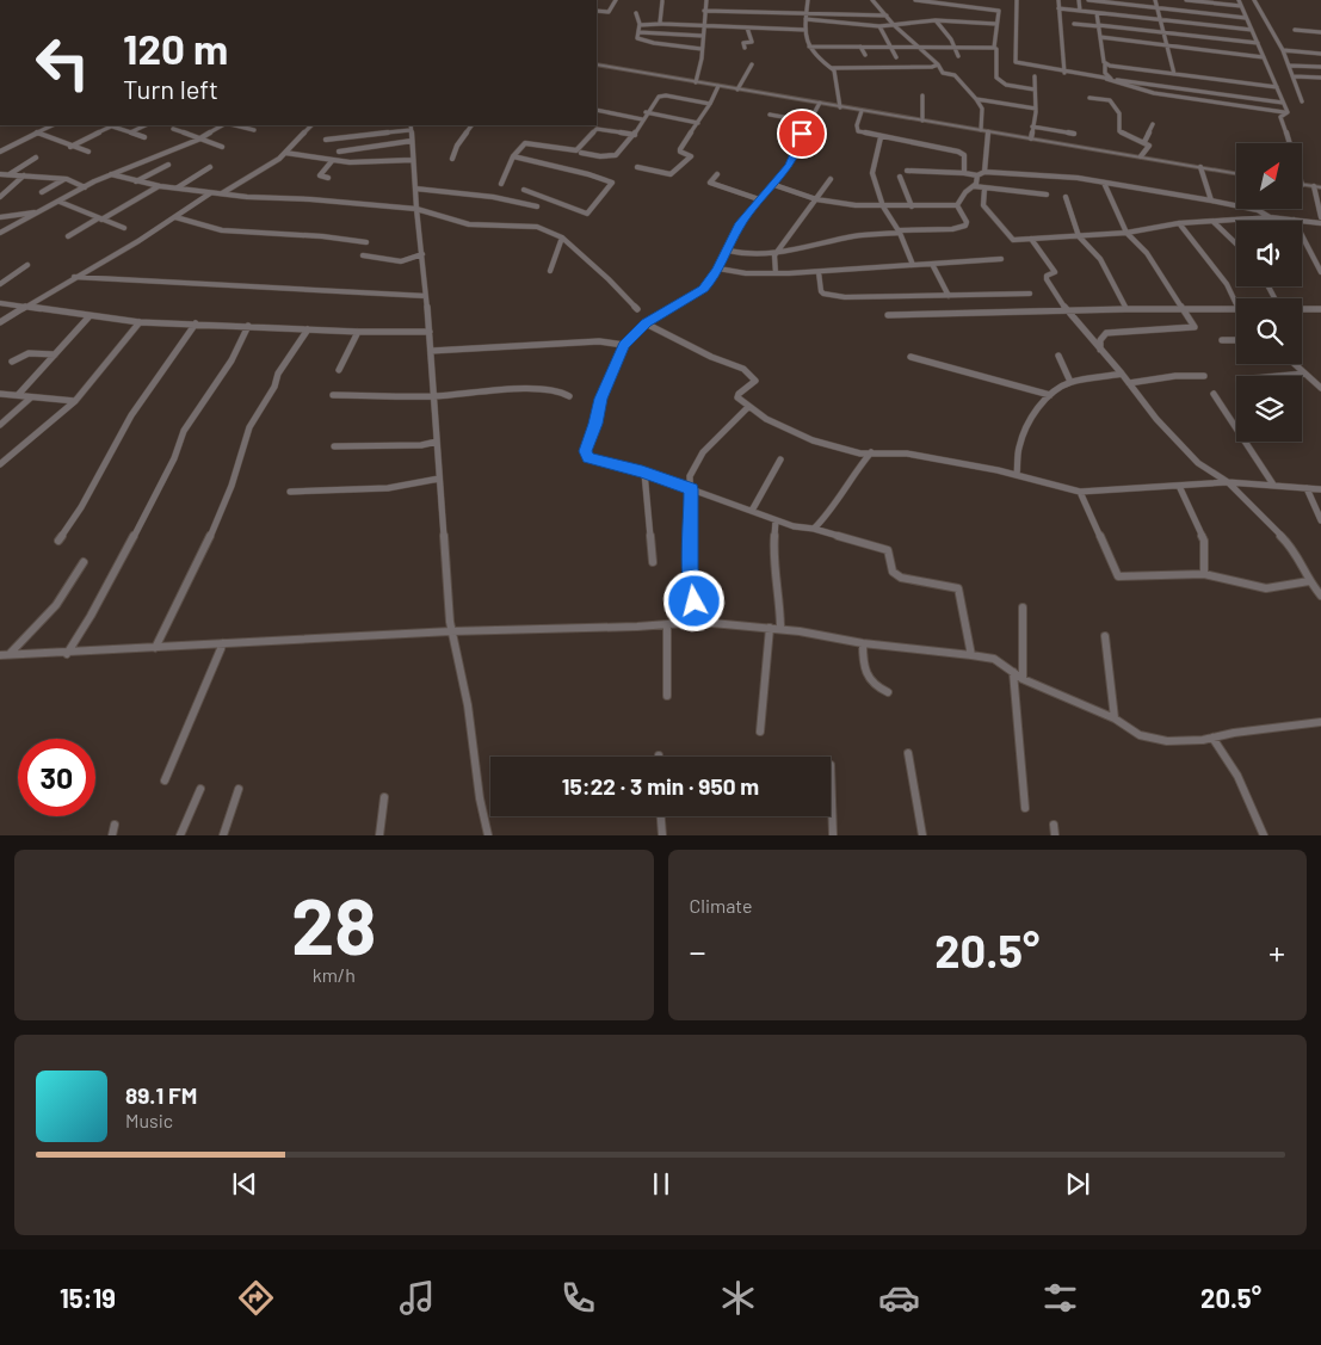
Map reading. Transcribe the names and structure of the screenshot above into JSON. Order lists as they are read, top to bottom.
{
  "north": "top right",
  "page": {
    "turn": ["120 m", "Turn left"],
    "limit": "30",
    "trip": "15:22 · 3 min · 950 m",
    "tile": [
      ["28", "km/h"],
      "Climate"
    ],
    "heat": ["−", "20.5°", "+"],
    "song": ["89.1 FM", "Music"],
    "tabs": ["15:19", "20.5°"]
  }
}
